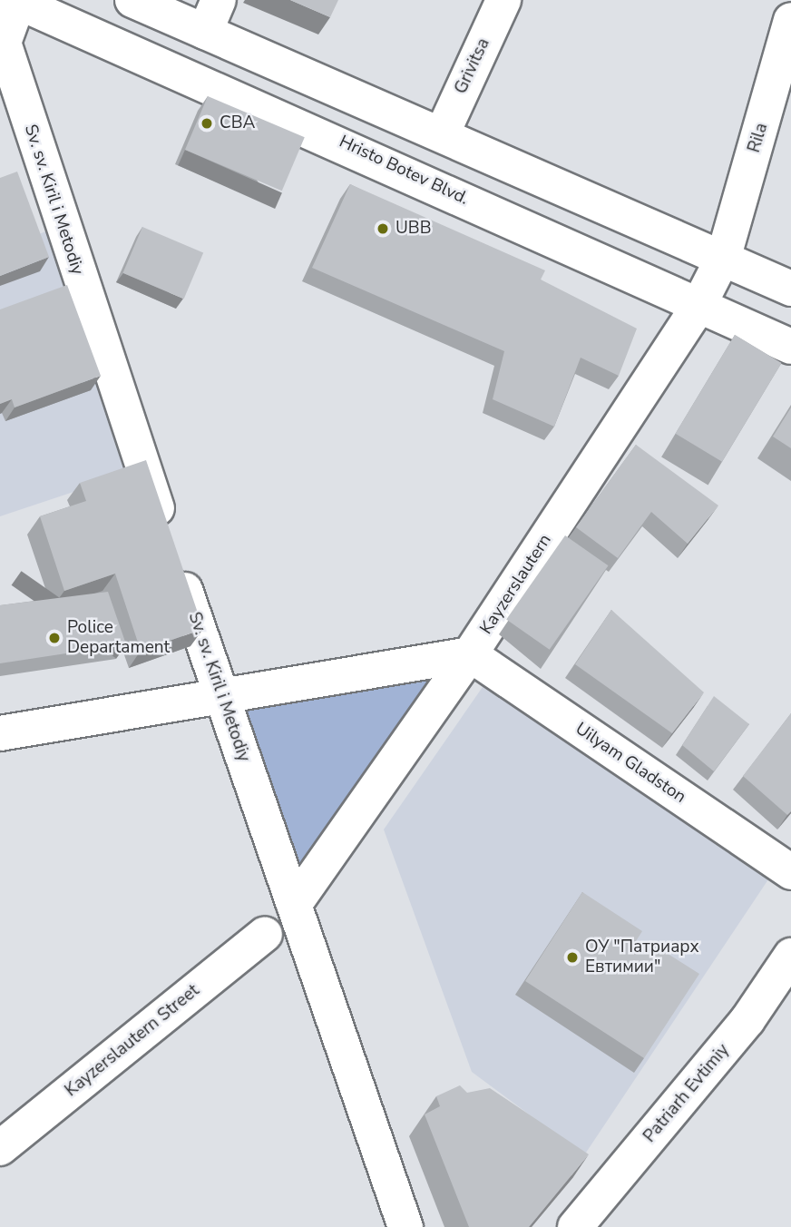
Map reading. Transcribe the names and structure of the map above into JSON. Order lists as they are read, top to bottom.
{
  "streets": {
    "street": [
      "Grivitsa",
      "Rila",
      "Hristo Botev Blvd.",
      "Sv. sv. Kiril i Metodiy",
      "Kayzerslautern",
      "Uilyam Gladston",
      "Kayzerslautern Street",
      "Patriarh Evtimiy"
    ]
  },
  "crossings": [
    ["Rila", "Kayzerslautern"],
    ["Hristo Botev Blvd.", "Sv. sv. Kiril i Metodiy"],
    ["Hristo Botev Blvd.", "Kayzerslautern"],
    ["Sv. sv. Kiril i Metodiy", "Kayzerslautern"],
    ["Kayzerslautern", "Uilyam Gladston"]
  ],
  "places": [
    "CBA",
    "UBB",
    "Police Departament",
    "ОУ \"Патриарх Евтимии\""
  ]
}
